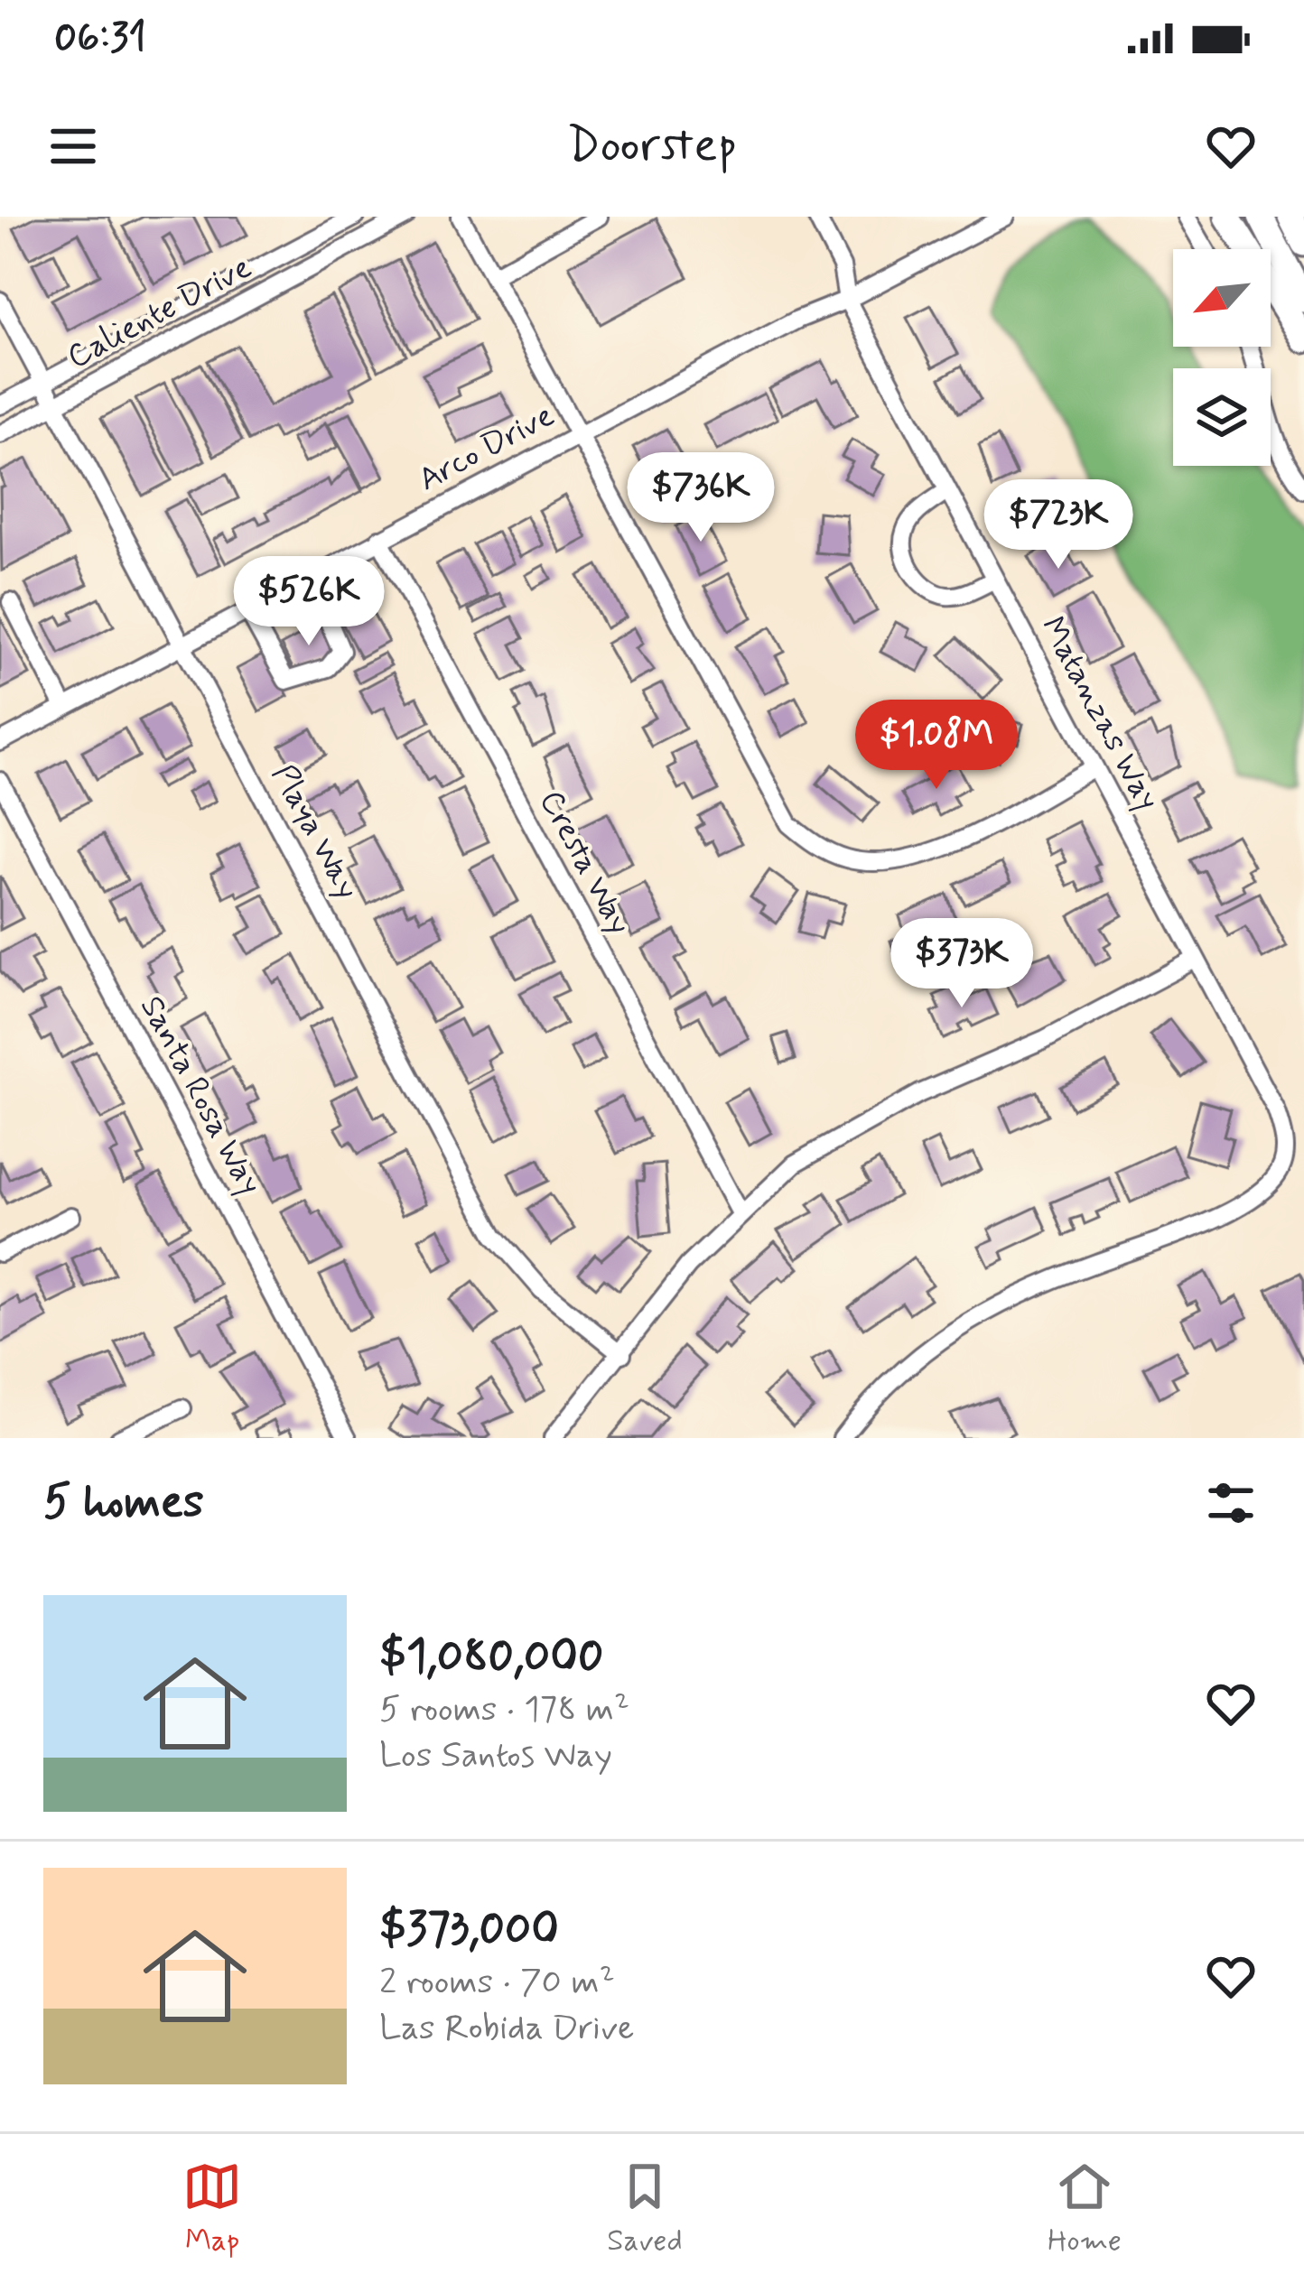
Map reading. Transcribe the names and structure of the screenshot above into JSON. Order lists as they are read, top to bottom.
{
  "streets": {
    "street": [
      "Caliente Drive",
      "Arco Drive",
      "Matanzas Way",
      "Playa Way",
      "Cresta Way",
      "Santa Rosa Way"
    ]
  },
  "crossings": [
    ["Caliente Drive", "Playa Way"],
    ["Arco Drive", "Matanzas Way"],
    ["Arco Drive", "Playa Way"],
    ["Arco Drive", "Cresta Way"]
  ],
  "north": "bottom left",
  "page": {
    "status": "06:31",
    "header": "Doorstep",
    "price": [
      "$736K",
      "$723K",
      "$526K",
      "$1.08M",
      "$373K"
    ],
    "heading": "5 homes",
    "list": [
      {
        "name": "$1,080,000",
        "note": "5 rooms · 178 m² · Los Santos Way"
      },
      {
        "name": "$373,000",
        "note": "2 rooms · 70 m² · Las Robida Drive"
      }
    ],
    "tabs": ["Map", "Saved", "Home"]
  }
}
